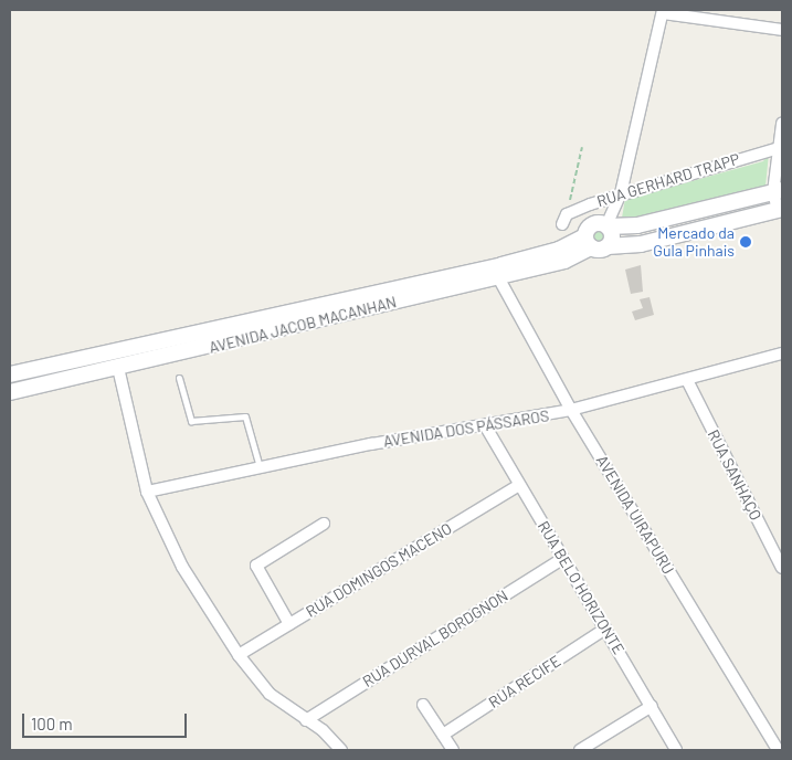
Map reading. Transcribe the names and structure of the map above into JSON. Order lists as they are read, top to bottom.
{
  "streets": {
    "main road": ["AVENIDA JACOB MACANHAN"],
    "street": [
      "RUA GERHARD TRAPP",
      "AVENIDA DOS PÁSSAROS",
      "RUA SANHAÇO",
      "AVENIDA UIRAPURU",
      "RUA DOMINGOS MACENO",
      "RUA BELO HORIZONTE",
      "RUA DURVAL BORDGNON",
      "RUA RECIFE"
    ]
  },
  "crossings": [
    ["AVENIDA JACOB MACANHAN", "AVENIDA UIRAPURU"],
    ["AVENIDA DOS PÁSSAROS", "RUA SANHAÇO"],
    ["AVENIDA DOS PÁSSAROS", "AVENIDA UIRAPURU"],
    ["AVENIDA DOS PÁSSAROS", "RUA BELO HORIZONTE"],
    ["RUA DOMINGOS MACENO", "RUA BELO HORIZONTE"],
    ["RUA BELO HORIZONTE", "RUA DURVAL BORDGNON"],
    ["RUA BELO HORIZONTE", "RUA RECIFE"]
  ],
  "places": ["Mercado da Gula Pinhais"],
  "scale_bar": "100 m"
}
